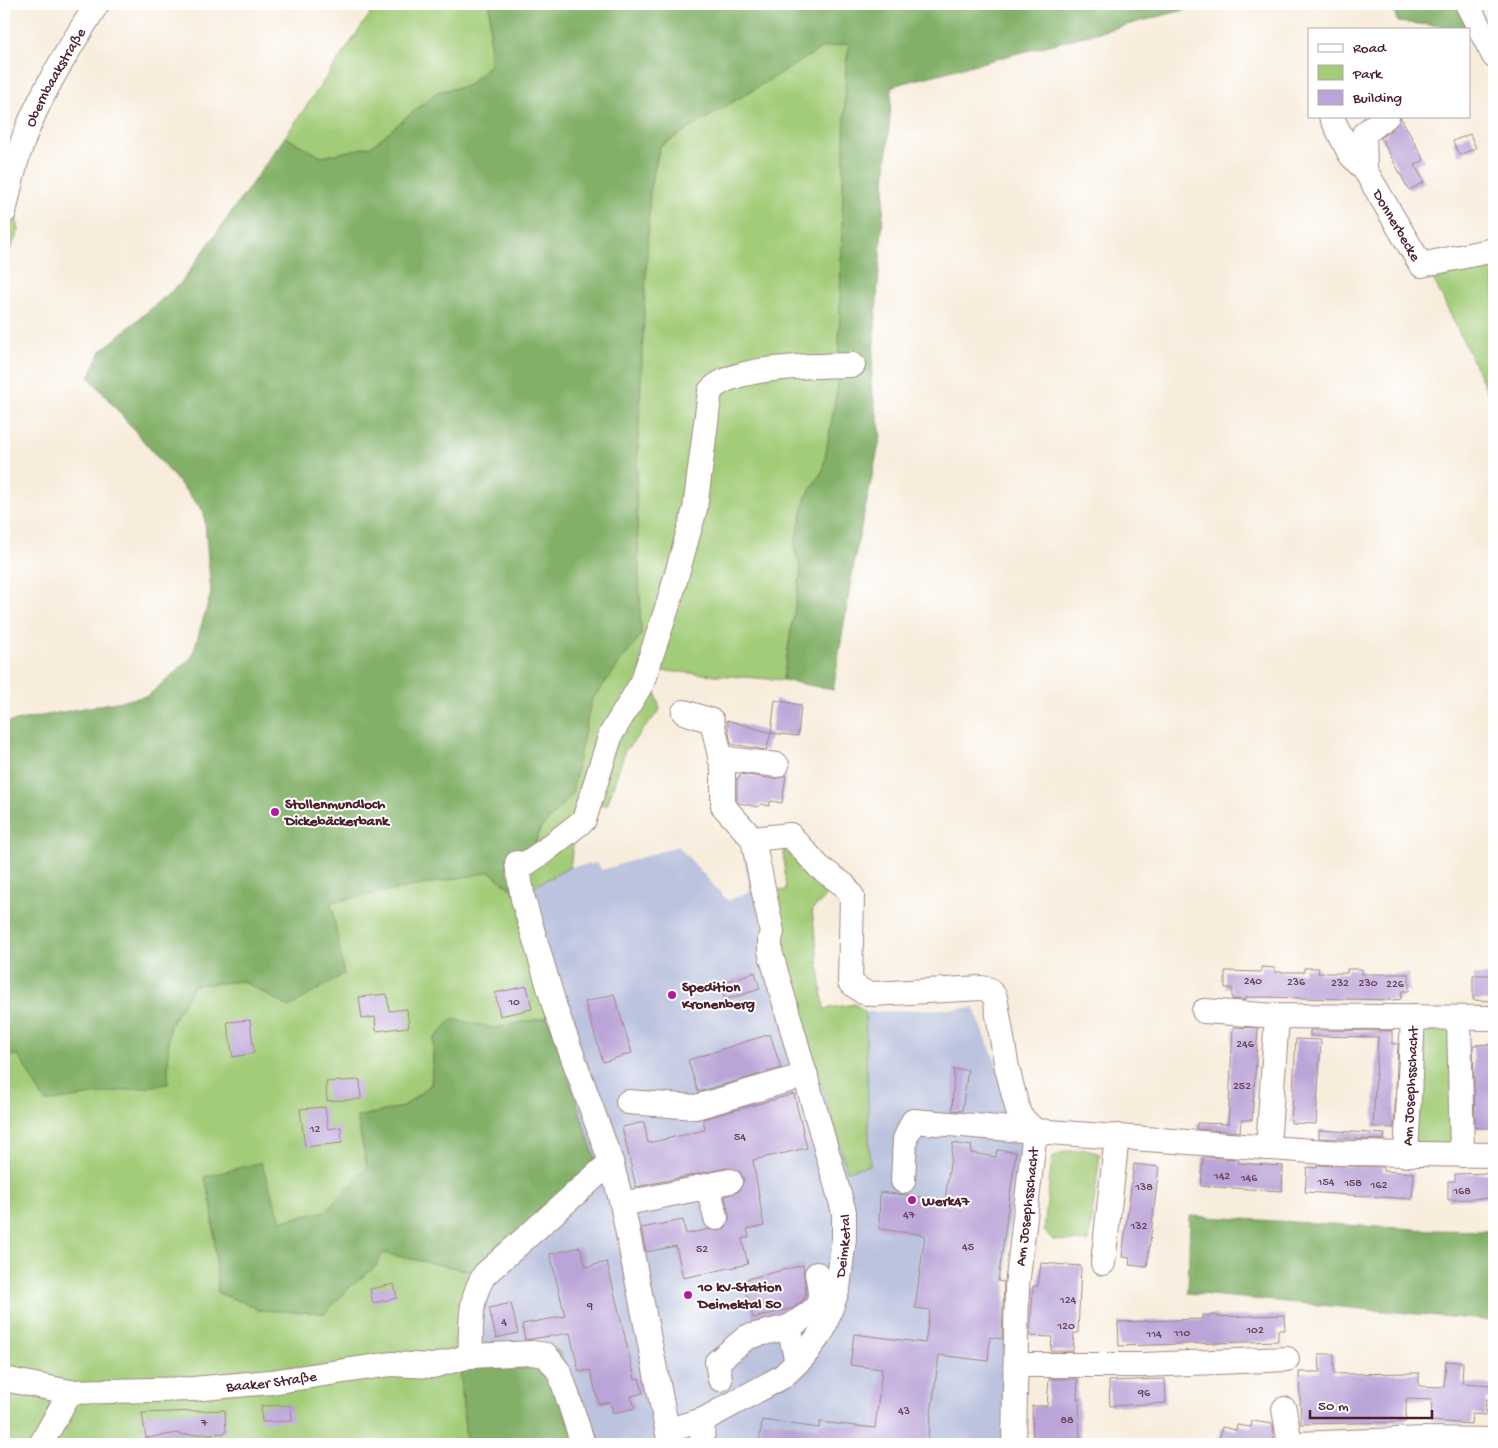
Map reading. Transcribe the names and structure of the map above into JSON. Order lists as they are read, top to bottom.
{
  "streets": {
    "street": [
      "Obernbaakstraße",
      "Donnerbecke",
      "Am Josephsschacht",
      "Deimketal",
      "Baaker Straße"
    ]
  },
  "places": [
    "Stollenmundloch Dickebäckerbank",
    "Spedition Kronenberg",
    "Werk47",
    "10 kV-Station Deimektal 50"
  ],
  "house_numbers": [
    "240",
    "236",
    "232",
    "230",
    "226",
    "10",
    "246",
    "252",
    "12",
    "54",
    "142",
    "146",
    "154",
    "158",
    "162",
    "138",
    "168",
    "47",
    "132",
    "45",
    "52",
    "124",
    "9",
    "4",
    "120",
    "102",
    "110",
    "114",
    "96",
    "43",
    "88",
    "7"
  ],
  "legend": ["Road", "Park", "Building"],
  "scale_bar": "50 m"
}
